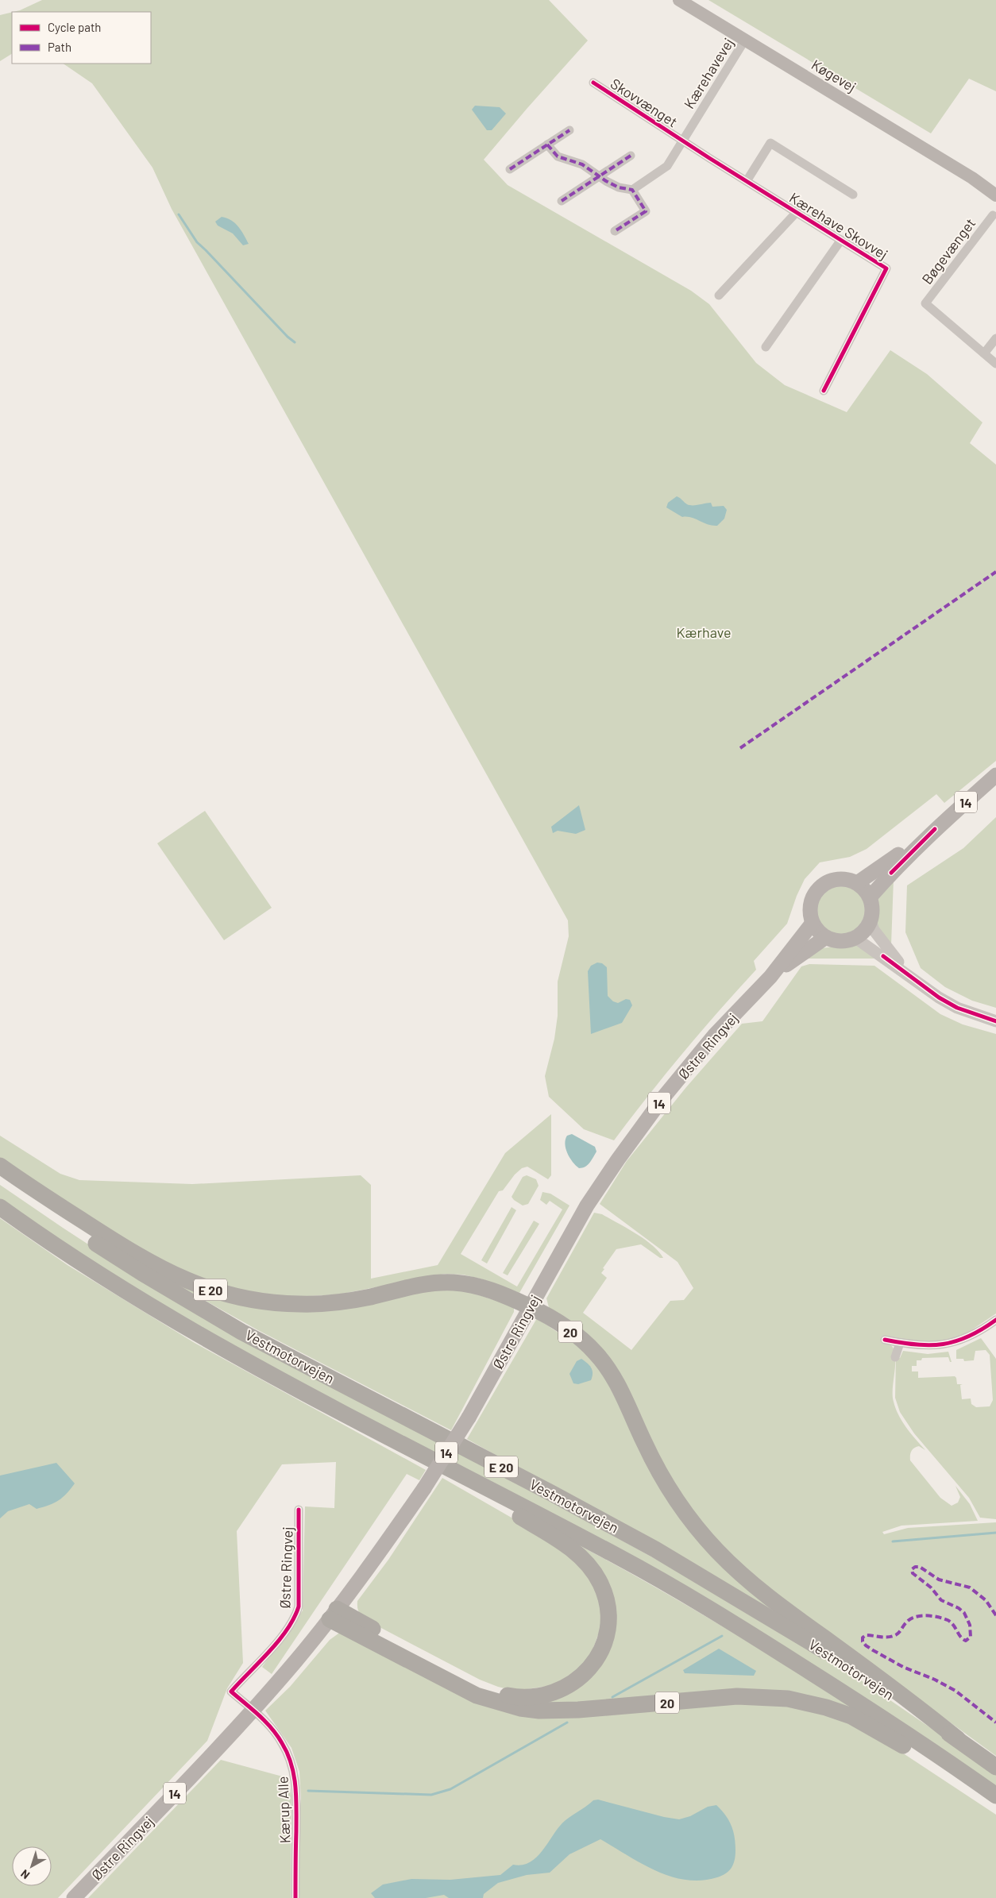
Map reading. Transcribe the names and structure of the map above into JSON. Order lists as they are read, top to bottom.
{
  "streets": {
    "highway": ["E 20", "20", "Vestmotorvejen"],
    "main road": ["Køgevej", "14", "Østre Ringvej"],
    "street": [
      "Kærehavevej",
      "Skovvænget",
      "Kærehave Skovvej",
      "Bøgevænget",
      "Kærup Alle"
    ]
  },
  "crossings": [
    ["Kærehavevej", "Køgevej"],
    ["Kærehavevej", "Skovvænget"],
    ["Kærehavevej", "Kærehave Skovvej"],
    ["Skovvænget", "Kærehave Skovvej"],
    ["14", "Østre Ringvej"],
    ["Østre Ringvej", "E 20"],
    ["Østre Ringvej", "20"],
    ["Østre Ringvej", "Kærup Alle"],
    ["E 20", "20"],
    ["20", "Vestmotorvejen"]
  ],
  "parks": ["Kærhave"],
  "legend": ["Cycle path", "Path"],
  "north": "bottom left"
}
